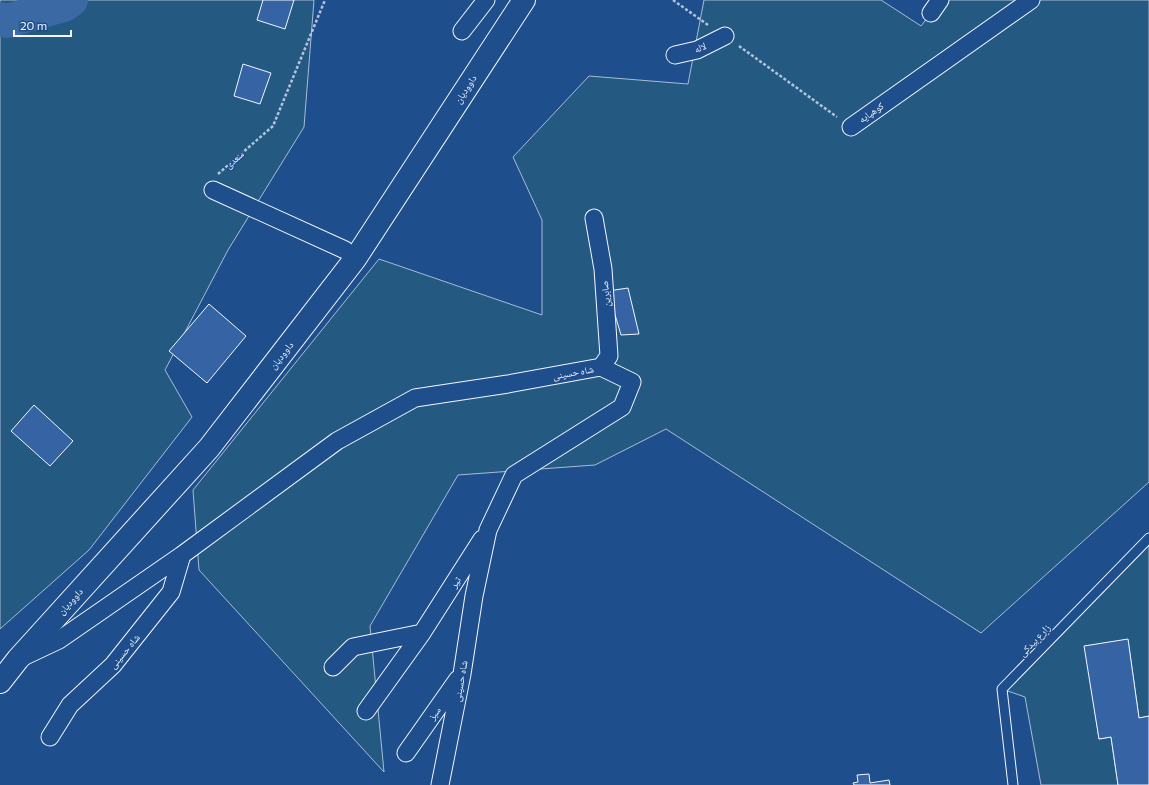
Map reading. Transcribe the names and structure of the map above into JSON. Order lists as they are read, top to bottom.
{
  "streets": {
    "street": [
      "لاله",
      "داوودیان",
      "کوهپایه",
      "صابرین",
      "شاه حسینی",
      "تیر",
      "سبز"
    ],
    "lane": ["زارع بیدکی"],
    "path": ["سعدی"]
  },
  "crossings": [
    ["لاله", "کوهپایه"],
    ["داوودیان", "شاه حسینی"],
    ["صابرین", "شاه حسینی"],
    ["شاه حسینی", "تیر"],
    ["شاه حسینی", "سبز"]
  ],
  "scale_bar": "20 m"
}
